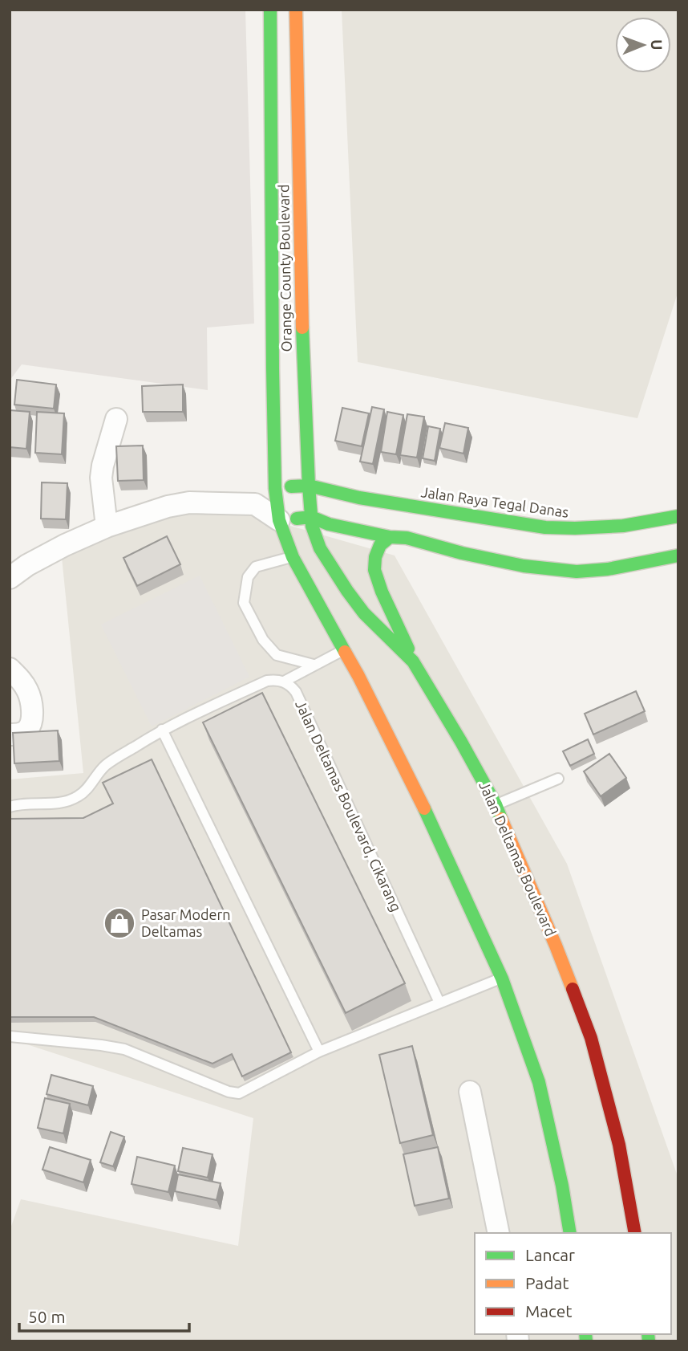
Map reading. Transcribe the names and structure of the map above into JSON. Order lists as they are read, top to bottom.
{
  "streets": {
    "main road": ["Orange County Boulevard", "Jalan Raya Tegal Danas", "Jalan Deltamas Boulevard"],
    "lane": ["Jalan Deltamas Boulevard, Cikarang"]
  },
  "crossings": [
    ["Orange County Boulevard", "Jalan Raya Tegal Danas"],
    ["Orange County Boulevard", "Jalan Deltamas Boulevard"]
  ],
  "places": {
    "shop": ["Pasar Modern Deltamas"]
  },
  "legend": ["Lancar", "Padat", "Macet"],
  "scale_bar": "50 m",
  "north": "right"
}
